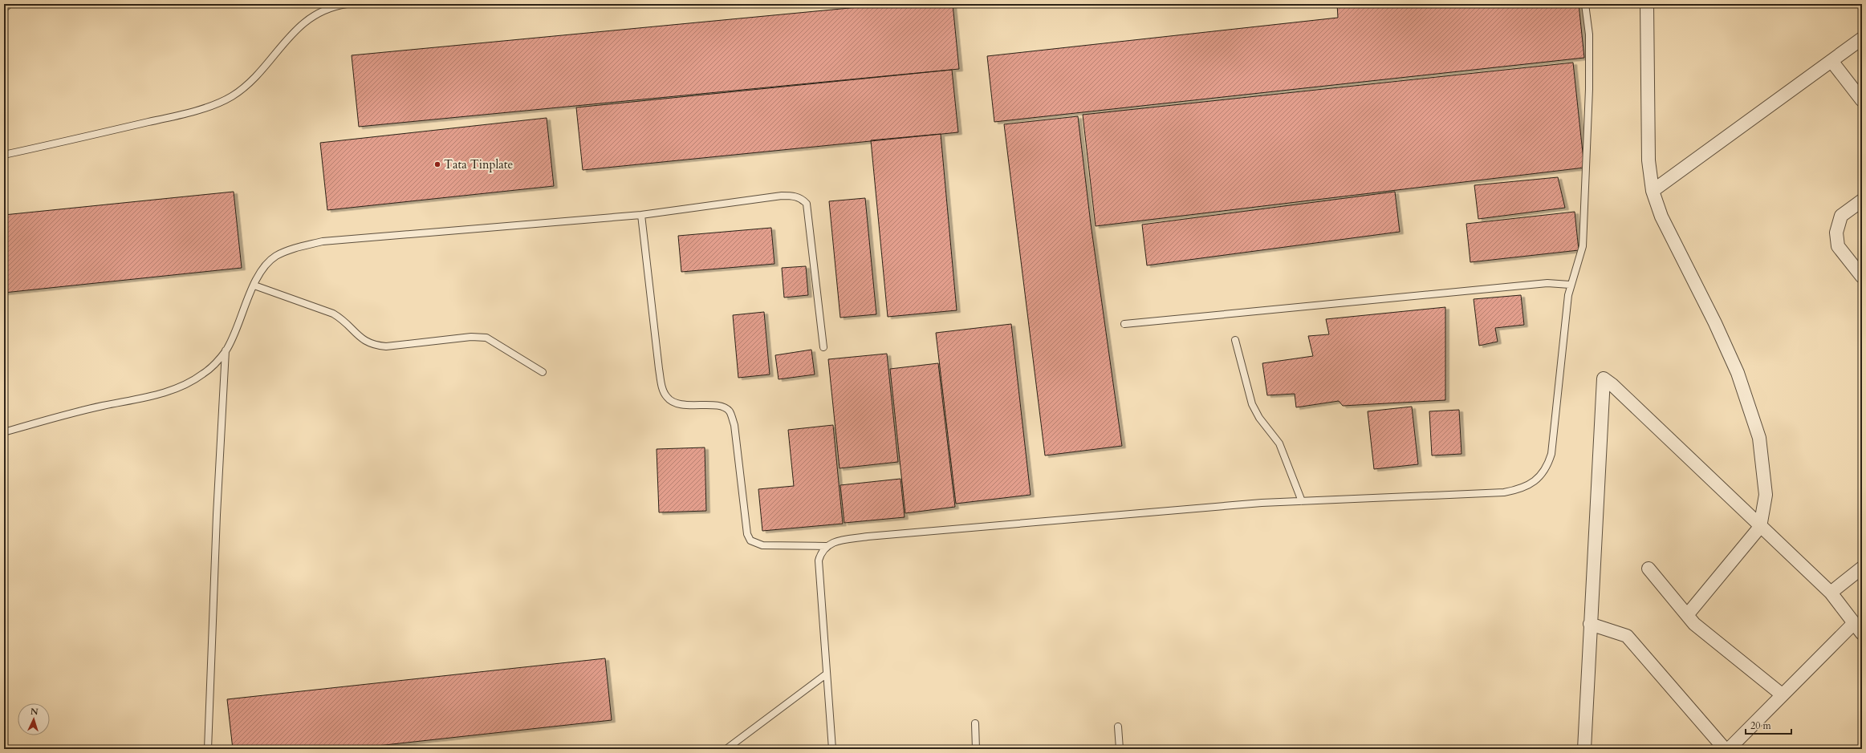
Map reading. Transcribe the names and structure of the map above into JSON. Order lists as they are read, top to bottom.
{
  "places": ["Tata Tinplate"],
  "scale_bar": "20 m",
  "north": "top"
}
